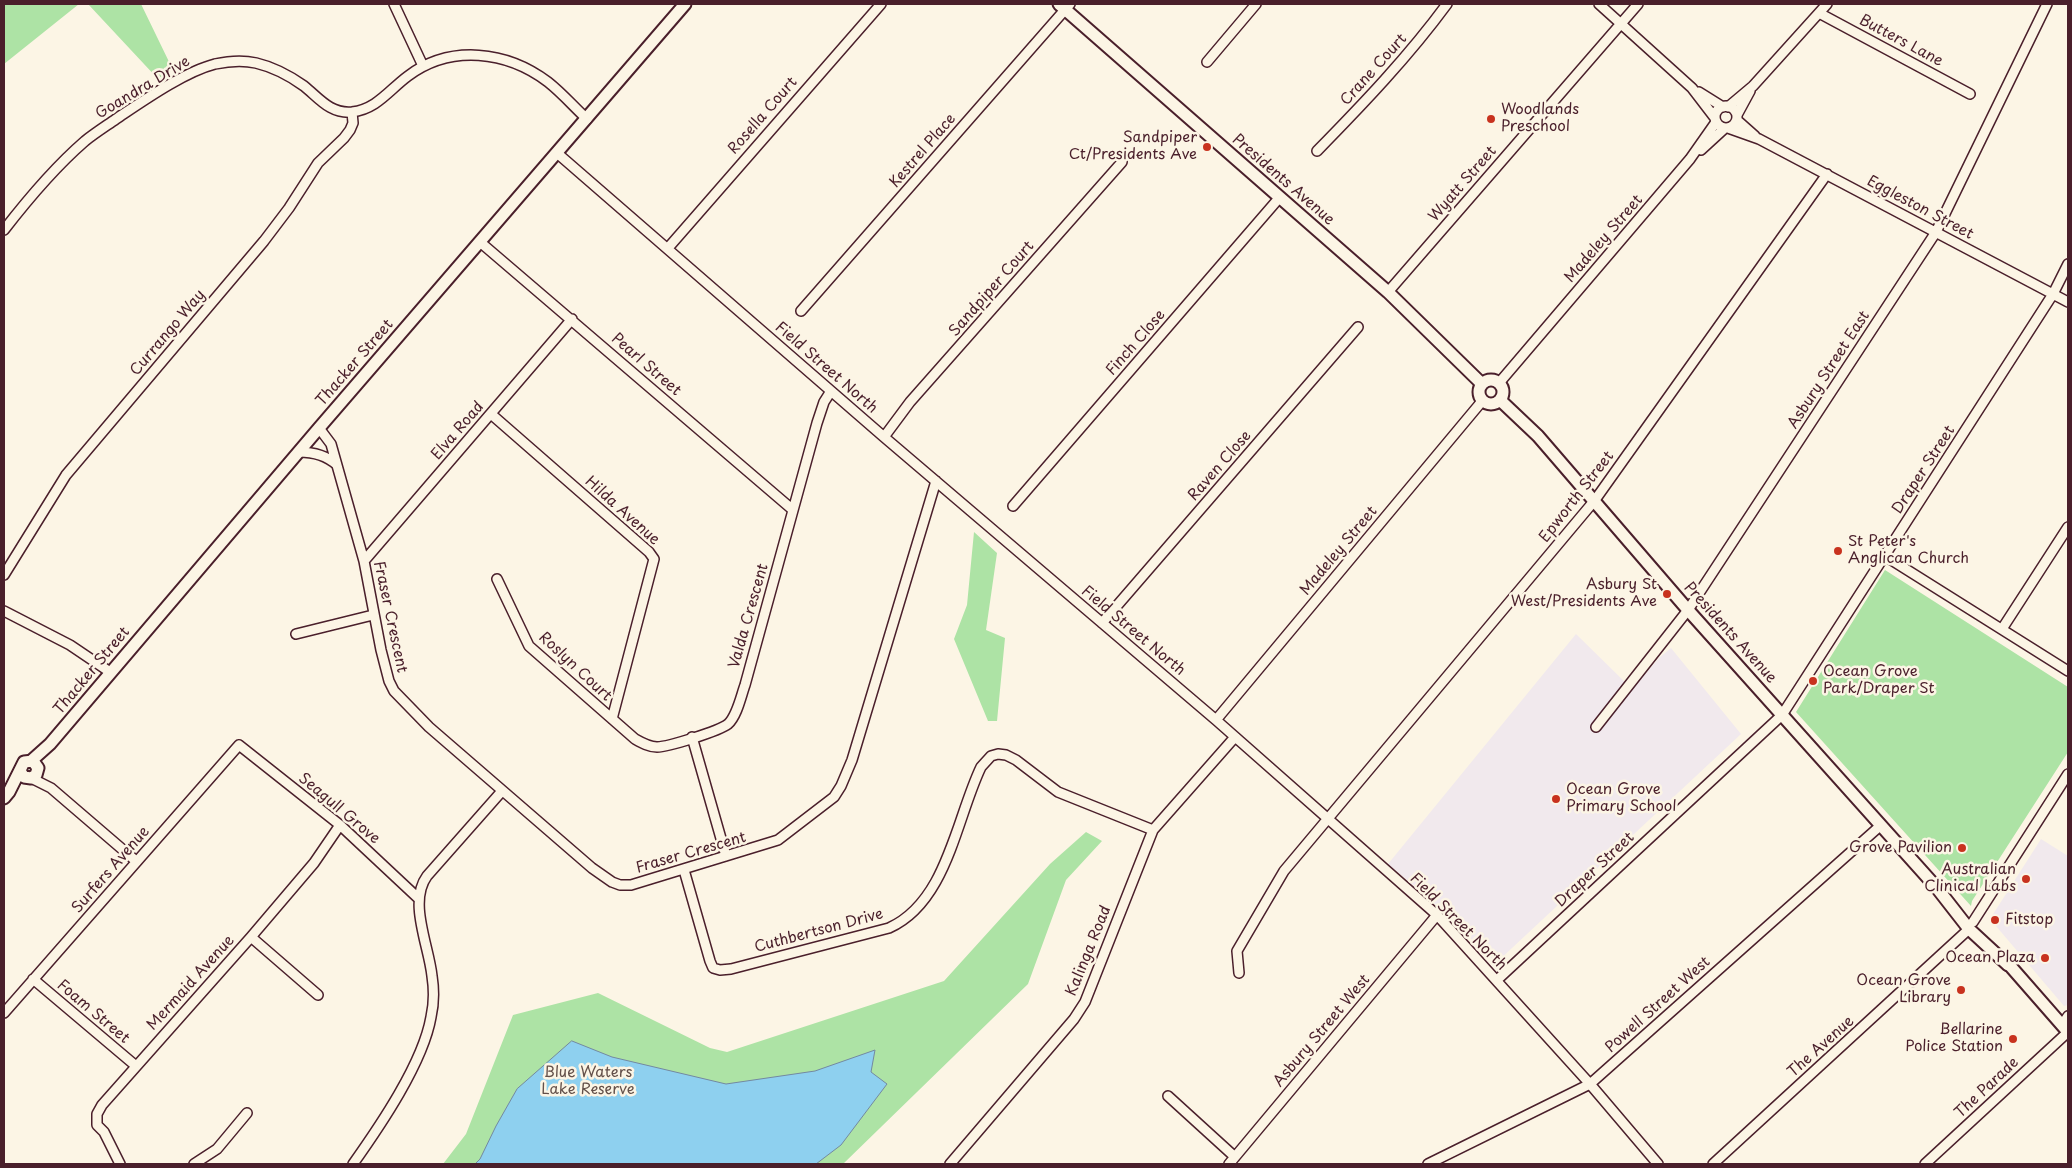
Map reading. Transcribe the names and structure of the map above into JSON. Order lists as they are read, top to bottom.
{
  "streets": {
    "street": [
      "Butters Lane",
      "Crane Court",
      "Goandra Drive",
      "Rosella Court",
      "Kestrel Place",
      "Presidents Avenue",
      "Wyatt Street",
      "Eggleston Street",
      "Madeley Street",
      "Sandpiper Court",
      "Currango Way",
      "Finch Close",
      "Thacker Street",
      "Pearl Street",
      "Field Street North",
      "Asbury Street East",
      "Elva Road",
      "Raven Close",
      "Draper Street",
      "Epworth Street",
      "Hilda Avenue",
      "Valda Crescent",
      "Fraser Crescent",
      "Roslyn Court",
      "Seagull Grove",
      "Surfers Avenue",
      "Cuthbertson Drive",
      "Kalinga Road",
      "Mermaid Avenue",
      "Powell Street West",
      "Foam Street",
      "Asbury Street West",
      "The Avenue",
      "The Parade"
    ]
  },
  "crossings": [
    ["Goandra Drive", "Currango Way"],
    ["Rosella Court", "Field Street North"],
    ["Kestrel Place", "Presidents Avenue"],
    ["Presidents Avenue", "Wyatt Street"],
    ["Presidents Avenue", "Madeley Street"],
    ["Presidents Avenue", "Finch Close"],
    ["Presidents Avenue", "Asbury Street East"],
    ["Presidents Avenue", "Draper Street"],
    ["Presidents Avenue", "Epworth Street"],
    ["Presidents Avenue", "Powell Street West"],
    ["Presidents Avenue", "The Avenue"],
    ["Presidents Avenue", "The Parade"],
    ["Eggleston Street", "Madeley Street"],
    ["Eggleston Street", "Asbury Street East"],
    ["Eggleston Street", "Draper Street"],
    ["Eggleston Street", "Epworth Street"],
    ["Madeley Street", "Field Street North"],
    ["Sandpiper Court", "Field Street North"],
    ["Thacker Street", "Pearl Street"],
    ["Thacker Street", "Field Street North"],
    ["Thacker Street", "Fraser Crescent"],
    ["Pearl Street", "Elva Road"],
    ["Pearl Street", "Valda Crescent"],
    ["Field Street North", "Raven Close"],
    ["Field Street North", "Draper Street"],
    ["Field Street North", "Epworth Street"],
    ["Field Street North", "Valda Crescent"],
    ["Field Street North", "Fraser Crescent"],
    ["Field Street North", "Kalinga Road"],
    ["Field Street North", "Powell Street West"],
    ["Field Street North", "Asbury Street West"],
    ["Elva Road", "Hilda Avenue"],
    ["Elva Road", "Fraser Crescent"],
    ["Hilda Avenue", "Valda Crescent"],
    ["Hilda Avenue", "Roslyn Court"],
    ["Valda Crescent", "Roslyn Court"],
    ["Fraser Crescent", "Cuthbertson Drive"],
    ["Seagull Grove", "Surfers Avenue"],
    ["Seagull Grove", "Mermaid Avenue"],
    ["Surfers Avenue", "Foam Street"],
    ["Cuthbertson Drive", "Kalinga Road"],
    ["Mermaid Avenue", "Foam Street"]
  ],
  "parks": ["Blue Waters Lake Reserve"],
  "places": [
    "Woodlands Preschool",
    "Sandpiper Ct/Presidents Ave",
    "St Peter's Anglican Church",
    "Asbury St West/Presidents Ave",
    "Ocean Grove Park/Draper St",
    "Ocean Grove Primary School",
    "Grove Pavilion",
    "Australian Clinical Labs",
    "Fitstop",
    "Ocean Plaza",
    "Ocean Grove Library",
    "Bellarine Police Station"
  ]
}
